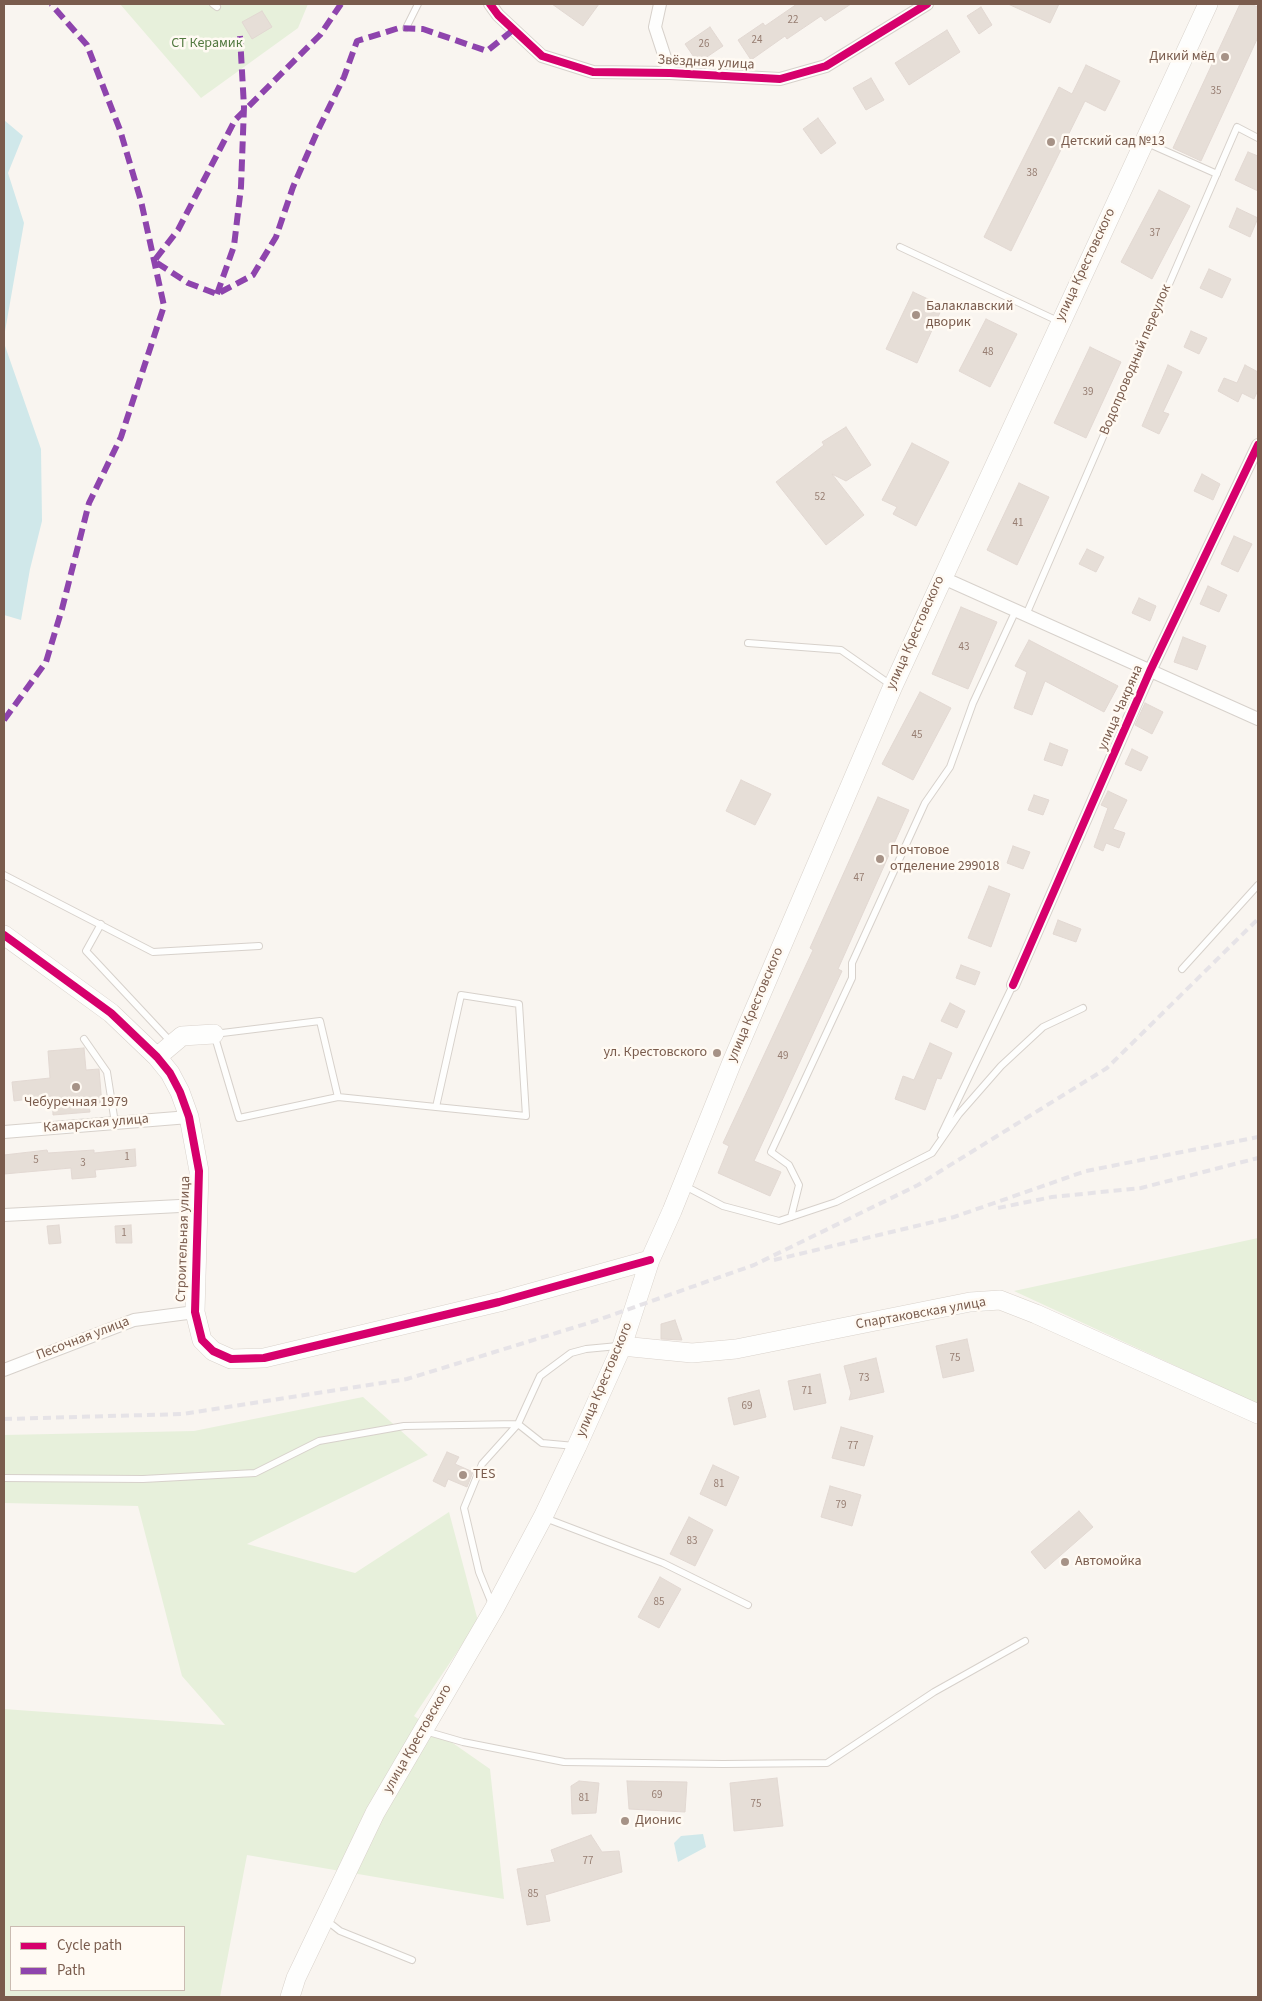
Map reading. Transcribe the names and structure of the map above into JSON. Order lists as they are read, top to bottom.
{
  "streets": {
    "main road": ["улица Крестовского", "Строительная улица", "Спартаковская улица"],
    "street": [
      "Звёздная улица",
      "улица Чакряна",
      "Камарская улица",
      "Песочная улица"
    ],
    "lane": ["Водопроводный переулок"]
  },
  "crossings": [
    ["улица Крестовского", "Строительная улица"],
    ["улица Крестовского", "Спартаковская улица"],
    ["Камарская улица", "Строительная улица"],
    ["Строительная улица", "Песочная улица"]
  ],
  "parks": ["СТ Керамик"],
  "places": [
    "Дикий мёд",
    "Детский сад №13",
    "Балаклавский дворик",
    "Почтовое отделение 299018",
    "ул. Крестовского",
    "Чебуречная 1979",
    "TES",
    "Автомойка",
    "Дионис"
  ],
  "house_numbers": [
    "22",
    "24",
    "26",
    "35",
    "38",
    "37",
    "48",
    "39",
    "52",
    "41",
    "43",
    "45",
    "47",
    "49",
    "1",
    "5",
    "3",
    "1",
    "75",
    "73",
    "71",
    "69",
    "77",
    "81",
    "79",
    "83",
    "85",
    "69",
    "81",
    "75",
    "77",
    "85"
  ],
  "legend": ["Cycle path", "Path"]
}
